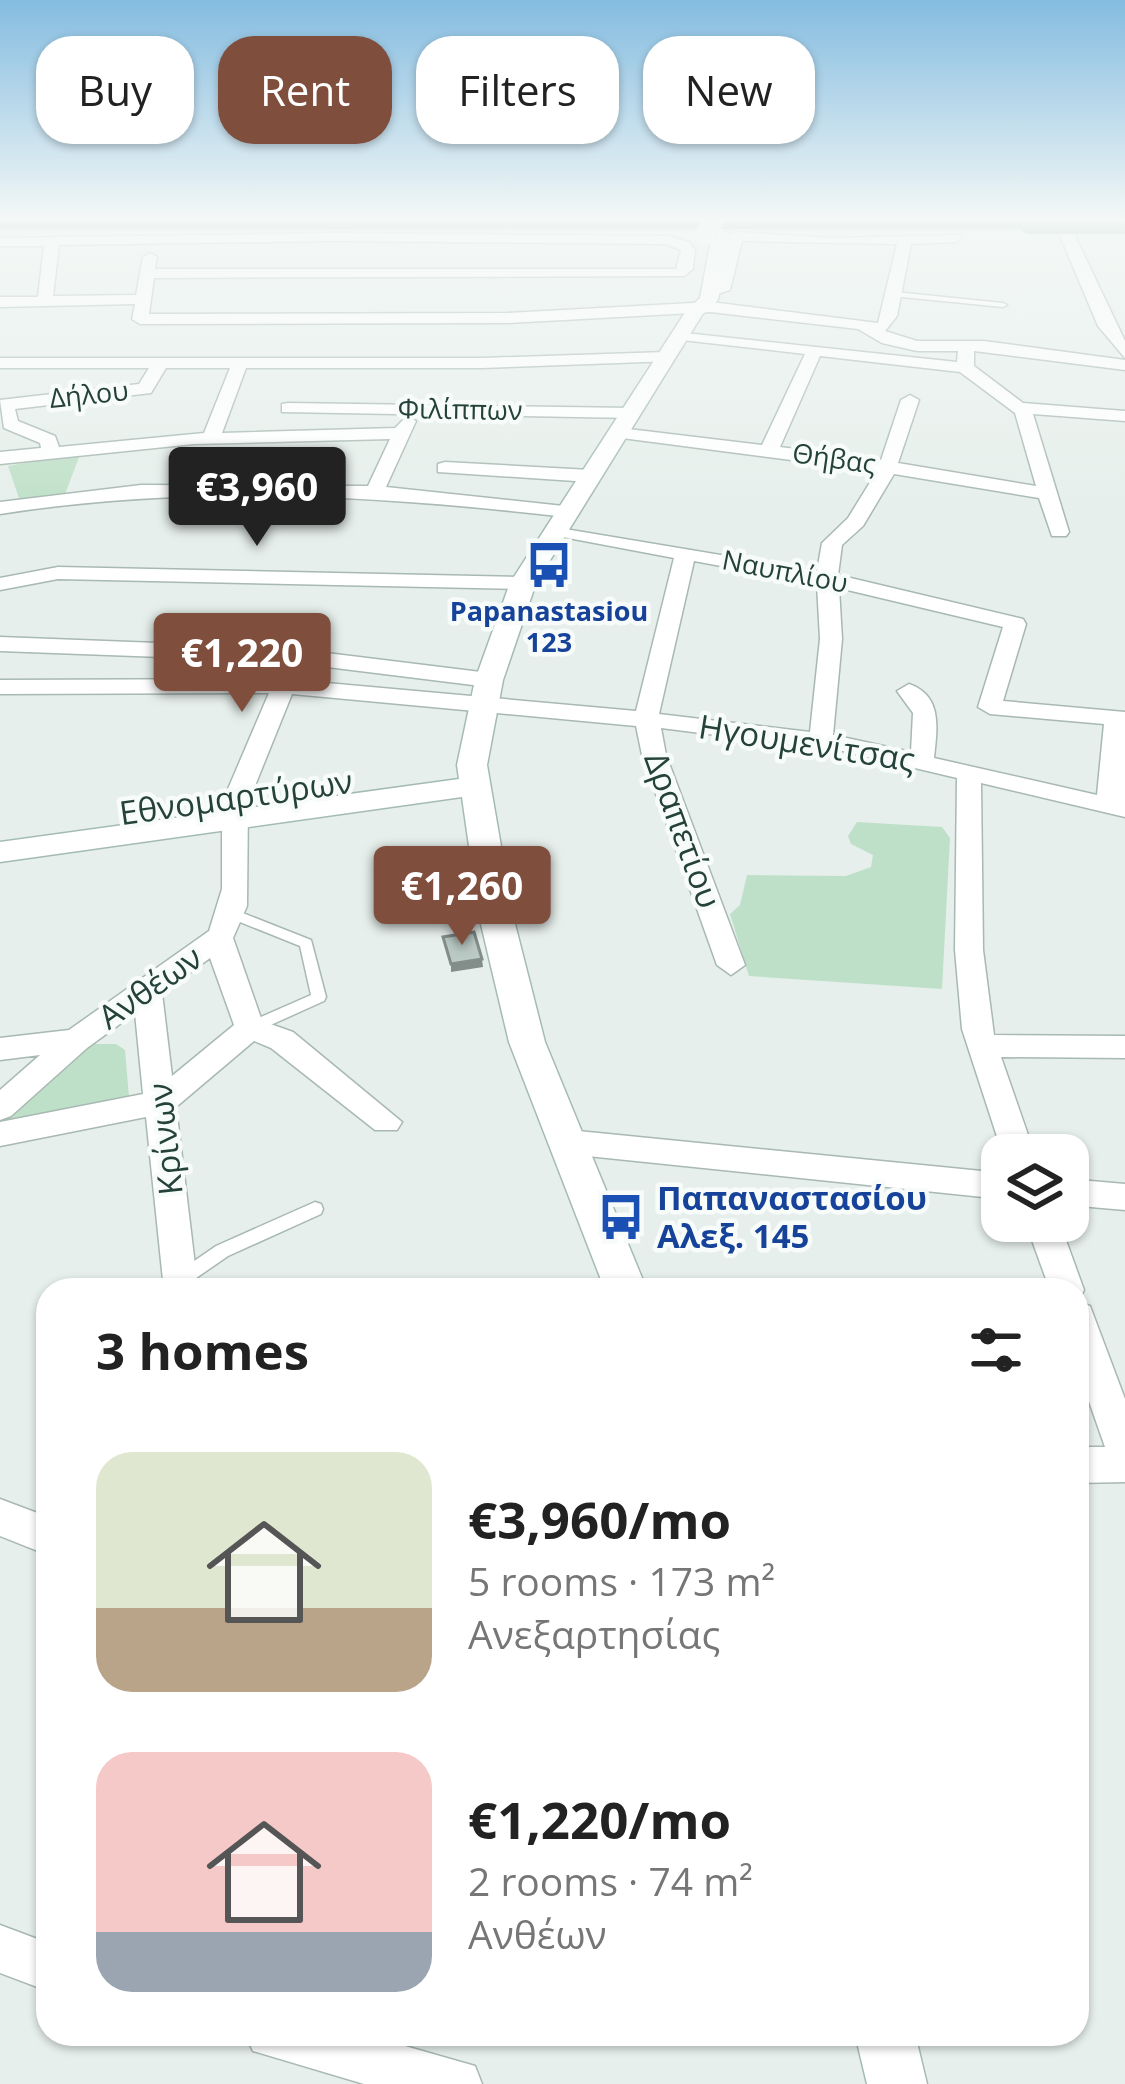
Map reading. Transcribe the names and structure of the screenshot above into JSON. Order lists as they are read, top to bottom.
{
  "streets": {
    "main road": ["Εθνομαρτύρων"],
    "street": [
      "Δήλου",
      "Φιλίππων",
      "Θήβας",
      "Ναυπλίου",
      "Ηγουμενίτσας",
      "Δραπετίου",
      "Ανθέων",
      "Κρίνων"
    ]
  },
  "crossings": [
    ["Φιλίππων", "Θήβας"],
    ["Ναυπλίου", "Δραπετίου"],
    ["Ηγουμενίτσας", "Δραπετίου"],
    ["Εθνομαρτύρων", "Ανθέων"],
    ["Ανθέων", "Κρίνων"]
  ],
  "places": {
    "bus stop": ["Papanastasiou 123", "Παπαναστασίου Αλεξ. 145"]
  },
  "page": {
    "chip": [
      "Buy",
      "Rent",
      "Filters",
      "New"
    ],
    "price": ["€3,960", "€1,220", "€1,260"],
    "heading": "3 homes",
    "list": [
      {
        "name": "€3,960/mo",
        "note": "5 rooms · 173 m² · Ανεξαρτησίας"
      },
      {
        "name": "€1,220/mo",
        "note": "2 rooms · 74 m² · Ανθέων"
      }
    ]
  }
}
